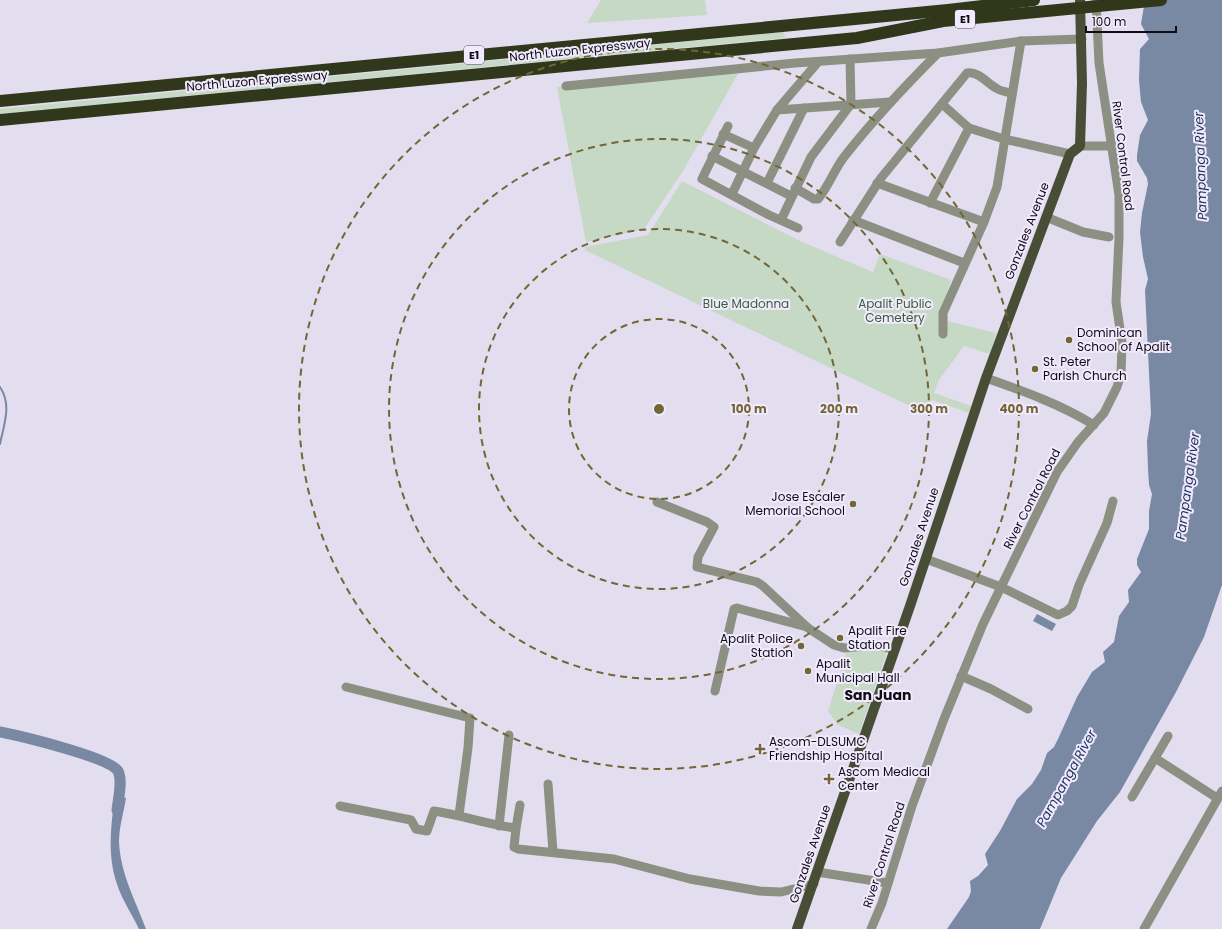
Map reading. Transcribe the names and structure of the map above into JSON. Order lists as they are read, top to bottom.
{
  "streets": {
    "highway": ["E1", "North Luzon Expressway"],
    "main road": ["Gonzales Avenue"],
    "street": ["River Control Road"]
  },
  "districts": ["San Juan"],
  "water": ["Pampanga River"],
  "parks": ["Blue Madonna", "Apalit Public Cemetery"],
  "places": {
    "other": [
      "Dominican School of Apalit",
      "St. Peter Parish Church",
      "Jose Escaler Memorial School",
      "Apalit Fire Station",
      "Apalit Police Station",
      "Apalit Municipal Hall"
    ],
    "health": ["Ascom-DLSUMC Friendship Hospital", "Ascom Medical Center"]
  },
  "scale_bar": "100 m",
  "rings": [
    "100 m",
    "200 m",
    "300 m",
    "400 m"
  ]
}
